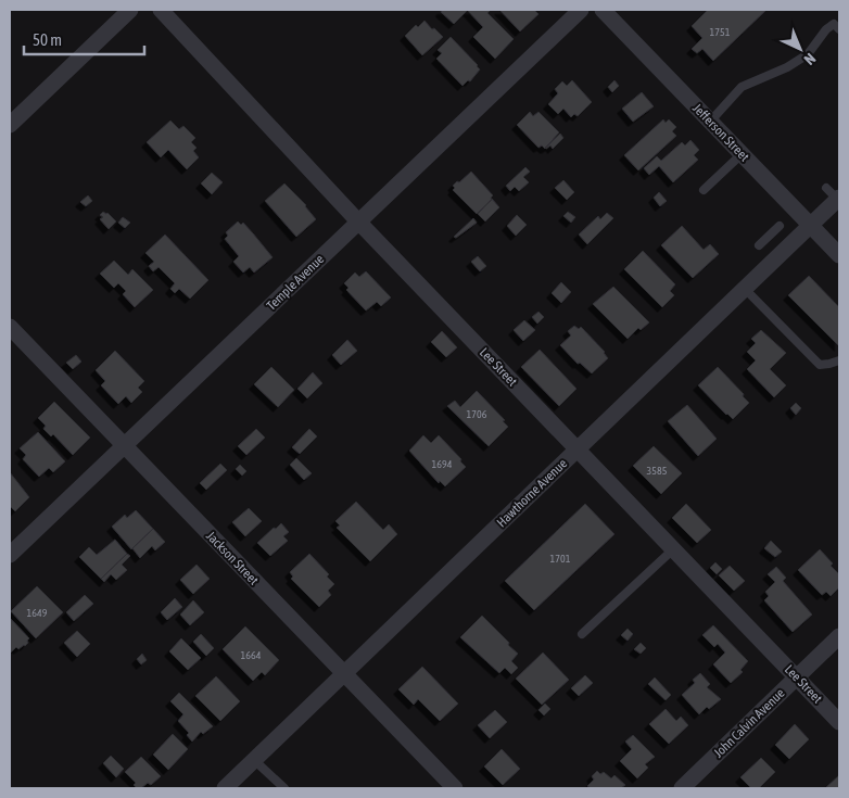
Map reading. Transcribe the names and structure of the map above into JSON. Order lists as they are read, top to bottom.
{
  "streets": {
    "street": [
      "Jefferson Street",
      "Temple Avenue",
      "Lee Street",
      "Hawthorne Avenue",
      "Jackson Street",
      "John Calvin Avenue"
    ]
  },
  "crossings": [
    ["Jefferson Street", "Hawthorne Avenue"],
    ["Temple Avenue", "Lee Street"],
    ["Temple Avenue", "Jackson Street"],
    ["Lee Street", "Hawthorne Avenue"],
    ["Lee Street", "John Calvin Avenue"],
    ["Hawthorne Avenue", "Jackson Street"]
  ],
  "house_numbers": [
    "1751",
    "1706",
    "1694",
    "3585",
    "1701",
    "1649",
    "1664"
  ],
  "scale_bar": "50 m",
  "north": "bottom right"
}
